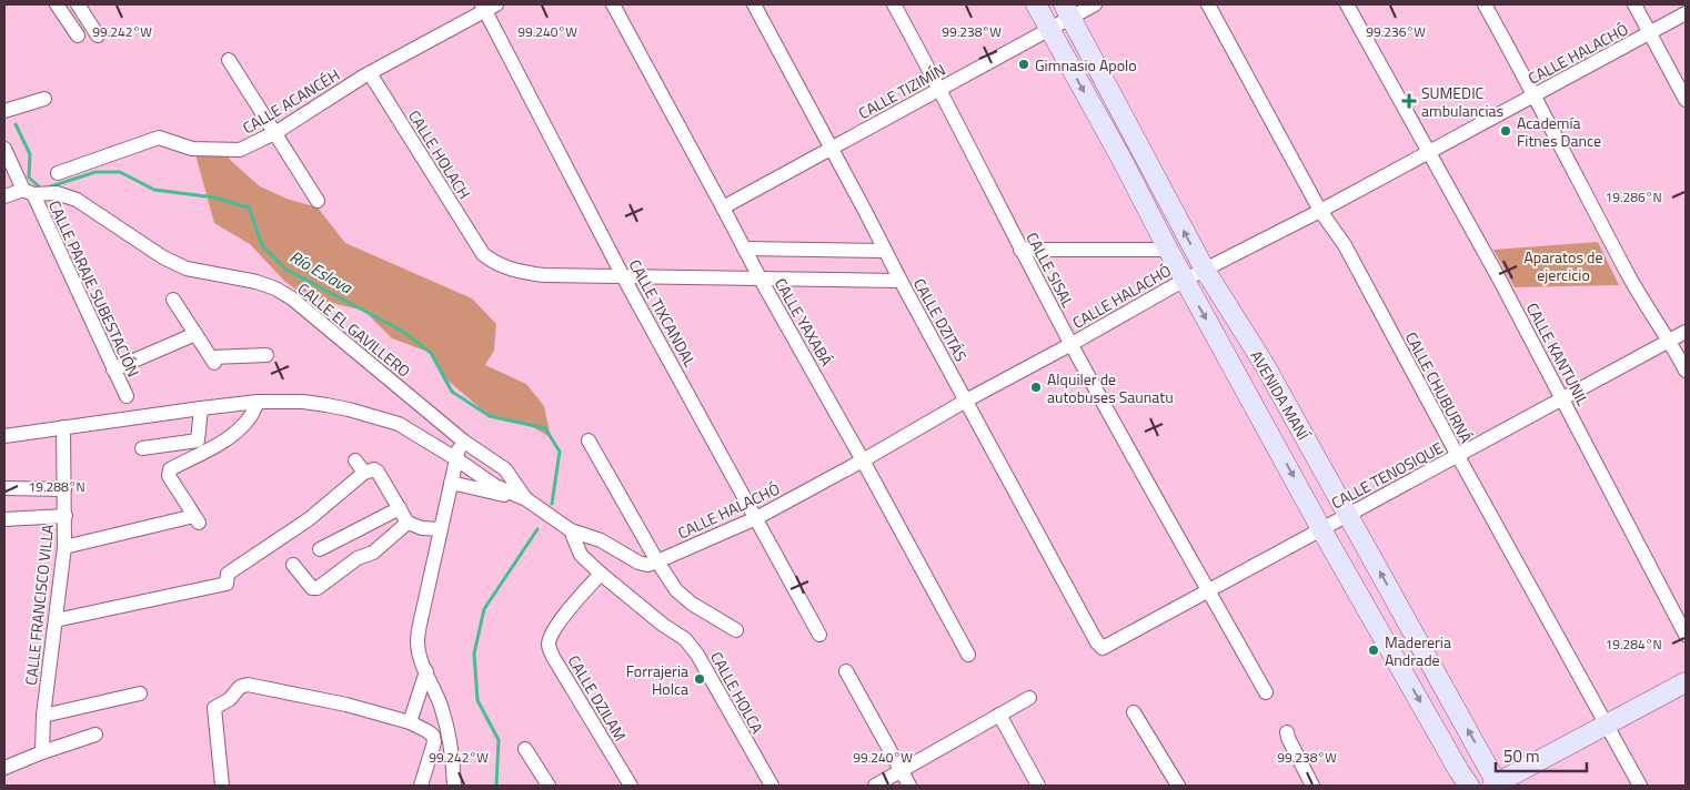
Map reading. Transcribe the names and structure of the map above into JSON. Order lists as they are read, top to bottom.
{
  "streets": {
    "street": [
      "CALLE HALACHÓ",
      "CALLE TIZIMÍN",
      "CALLE ACANCÉH",
      "CALLE HOLACH",
      "CALLE SISAL",
      "CALLE PARAJE SUBESTACIÓN",
      "CALLE TIXCANDAL",
      "CALLE DZITÁS",
      "CALLE YAXABÁ",
      "CALLE EL GAVILLERO",
      "CALLE KANTUNIL",
      "CALLE CHUBURNÁ",
      "AVENIDA MANÍ",
      "CALLE TENOSIQUE",
      "CALLE FRANCISCO VILLA",
      "CALLE HOLCA",
      "CALLE DZILAM"
    ]
  },
  "crossings": [
    ["CALLE HALACHÓ", "CALLE SISAL"],
    ["CALLE HALACHÓ", "CALLE TIXCANDAL"],
    ["CALLE HALACHÓ", "CALLE DZITÁS"],
    ["CALLE HALACHÓ", "CALLE YAXABÁ"],
    ["CALLE HALACHÓ", "CALLE KANTUNIL"],
    ["CALLE HALACHÓ", "CALLE CHUBURNÁ"],
    ["CALLE HALACHÓ", "AVENIDA MANÍ"],
    ["CALLE TIZIMÍN", "CALLE SISAL"],
    ["CALLE TIZIMÍN", "CALLE DZITÁS"],
    ["CALLE TIZIMÍN", "CALLE YAXABÁ"],
    ["CALLE TIZIMÍN", "AVENIDA MANÍ"],
    ["CALLE ACANCÉH", "CALLE HOLACH"],
    ["CALLE ACANCÉH", "CALLE TIXCANDAL"],
    ["CALLE HOLACH", "CALLE TIXCANDAL"],
    ["CALLE SISAL", "CALLE TENOSIQUE"],
    ["CALLE PARAJE SUBESTACIÓN", "CALLE EL GAVILLERO"],
    ["CALLE DZITÁS", "CALLE TENOSIQUE"],
    ["CALLE KANTUNIL", "CALLE TENOSIQUE"],
    ["CALLE CHUBURNÁ", "CALLE TENOSIQUE"],
    ["AVENIDA MANÍ", "CALLE TENOSIQUE"],
    ["CALLE HOLCA", "CALLE DZILAM"]
  ],
  "water": ["Río Eslava"],
  "parks": ["Aparatos de ejercicio"],
  "places": {
    "other": [
      "Gimnasio Apolo",
      "Academía Fitnes Dance",
      "Alquiler de autobuses Saunatu",
      "Madereria Andrade",
      "Forrajeria Holca"
    ],
    "health": ["SUMEDIC ambulancias"]
  },
  "scale_bar": "50 m",
  "coordinates": [
    "99.242°W",
    "99.240°W",
    "99.238°W",
    "99.236°W",
    "19.286°N",
    "19.288°N",
    "19.284°N"
  ]
}
